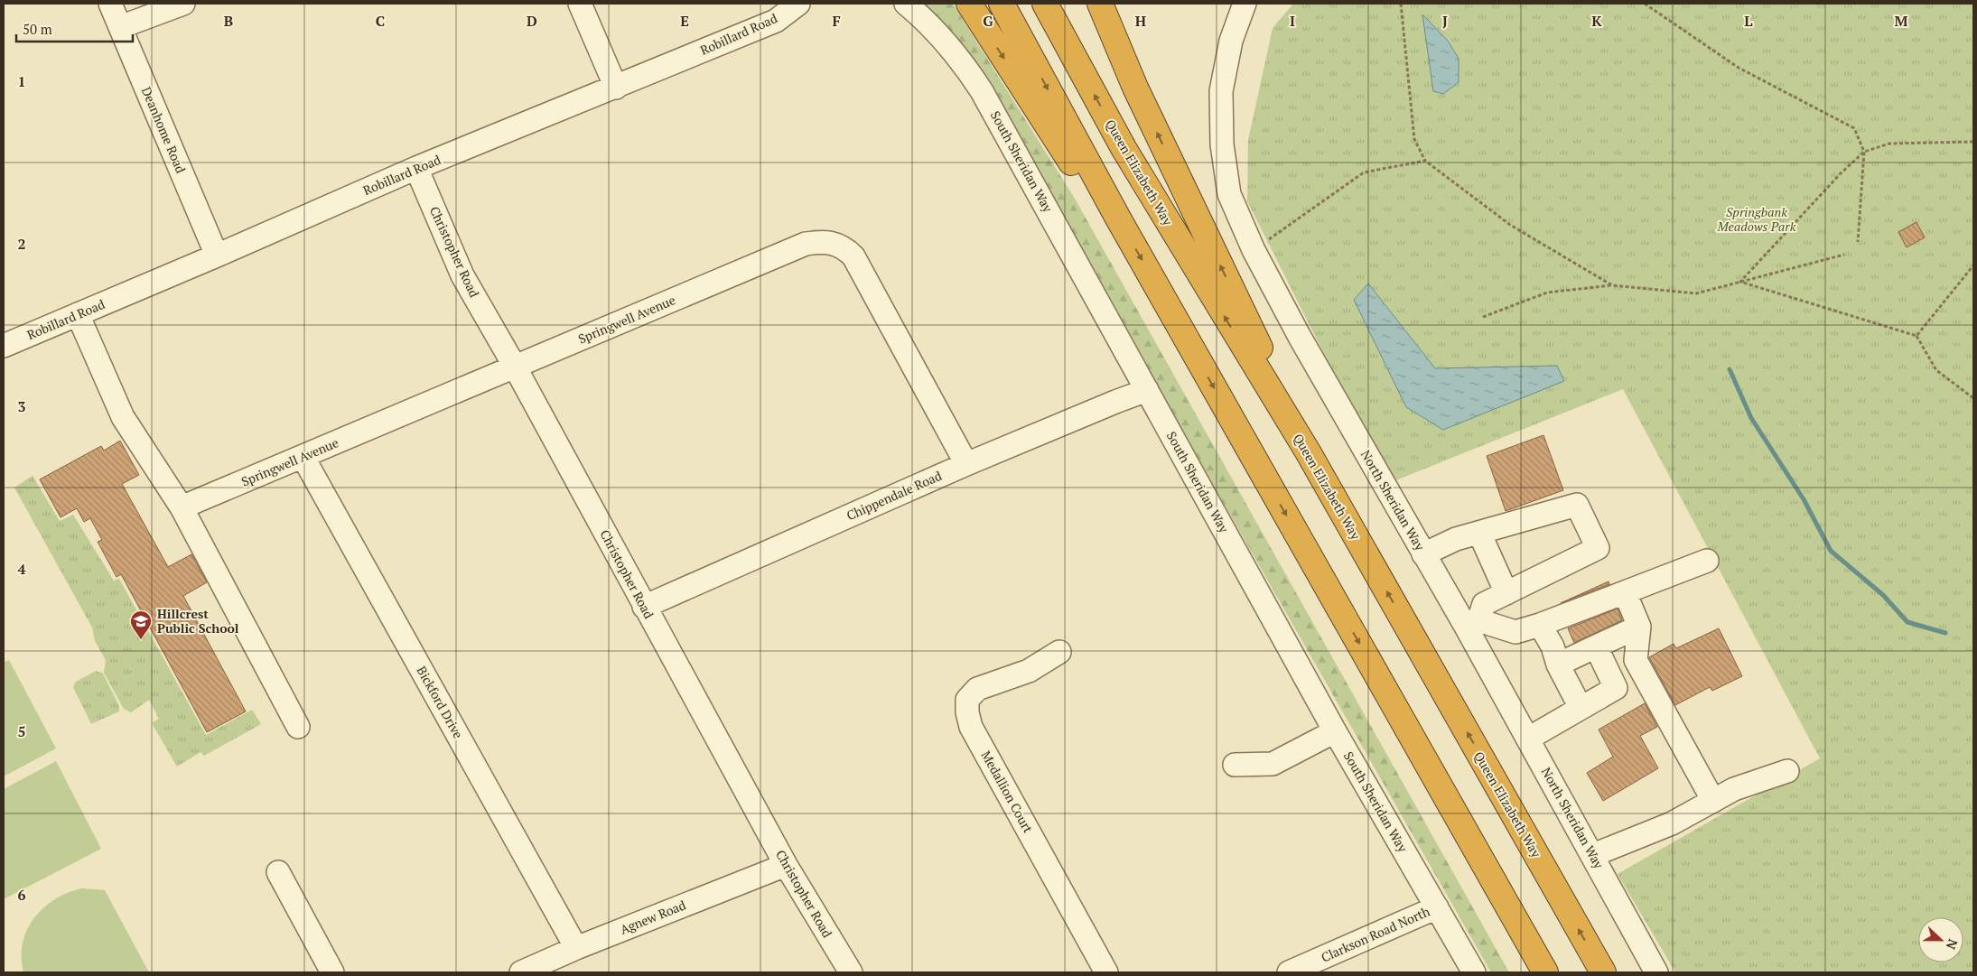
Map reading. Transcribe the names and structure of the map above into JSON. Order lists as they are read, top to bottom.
{
  "streets": {
    "highway": ["Queen Elizabeth Way"],
    "street": [
      "Robillard Road",
      "Deanhome Road",
      "South Sheridan Way",
      "Christopher Road",
      "Springwell Avenue",
      "Chippendale Road",
      "North Sheridan Way",
      "Bickford Drive",
      "Medallion Court",
      "Agnew Road",
      "Clarkson Road North"
    ]
  },
  "crossings": [
    ["Robillard Road", "Deanhome Road"],
    ["Robillard Road", "Christopher Road"],
    ["South Sheridan Way", "Chippendale Road"],
    ["South Sheridan Way", "Clarkson Road North"],
    ["Christopher Road", "Springwell Avenue"],
    ["Christopher Road", "Chippendale Road"],
    ["Christopher Road", "Agnew Road"],
    ["Springwell Avenue", "Chippendale Road"],
    ["Springwell Avenue", "Bickford Drive"],
    ["Bickford Drive", "Agnew Road"]
  ],
  "parks": ["Springbank Meadows Park"],
  "places": {
    "school or university": ["Hillcrest Public School"]
  },
  "scale_bar": "50 m",
  "north": "right",
  "grid": {
    "columns": [
      "B",
      "C",
      "D",
      "E",
      "F",
      "G",
      "H",
      "I",
      "J",
      "K",
      "L",
      "M"
    ],
    "rows": [
      "1",
      "2",
      "3",
      "4",
      "5",
      "6"
    ]
  }
}
